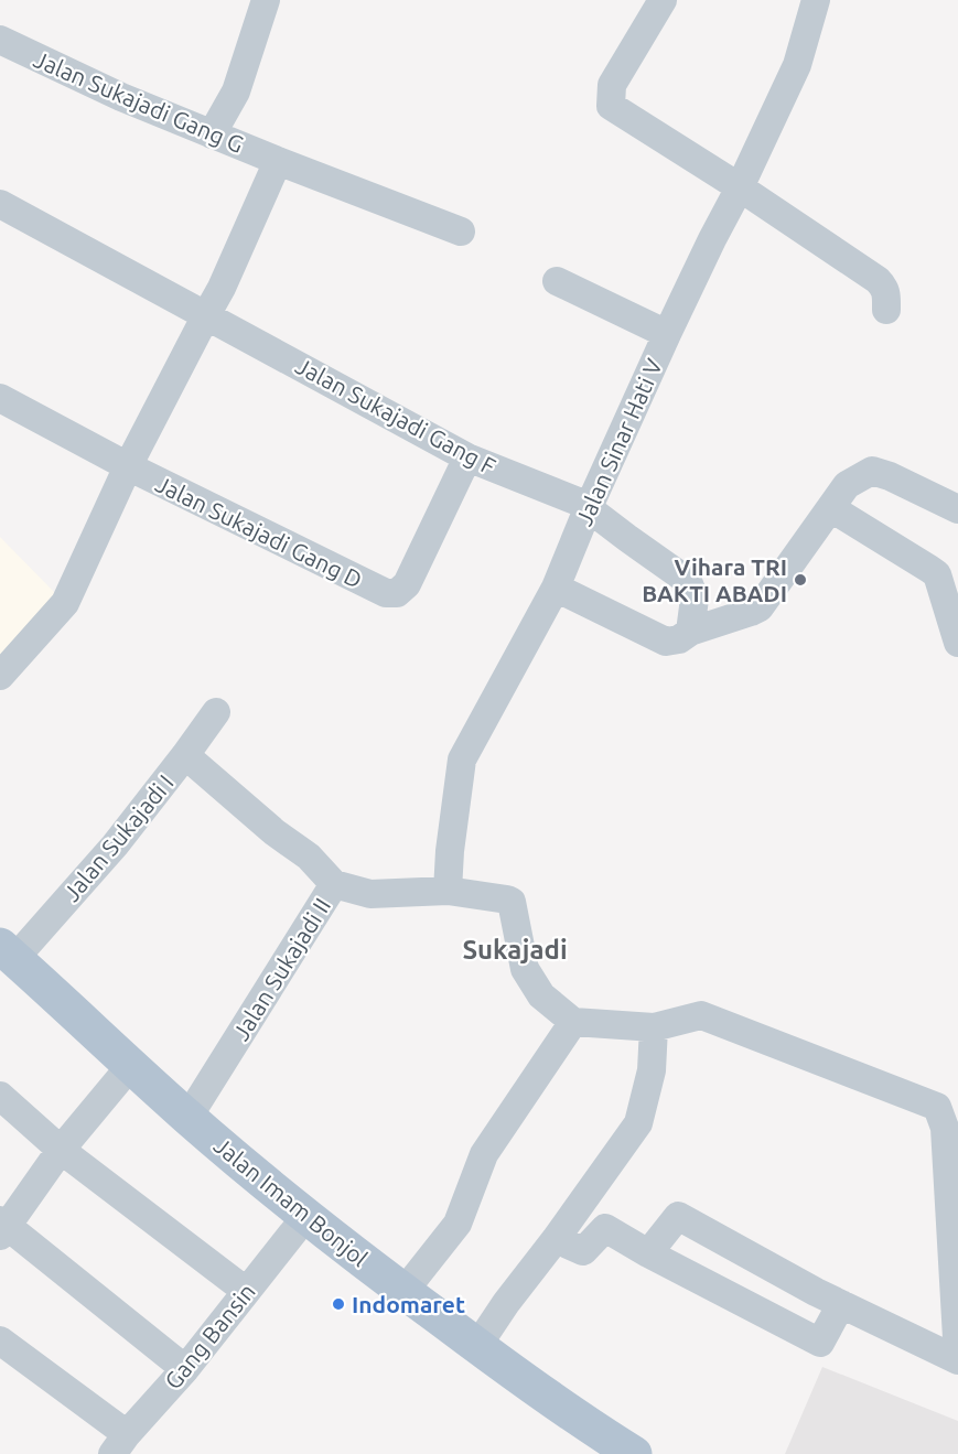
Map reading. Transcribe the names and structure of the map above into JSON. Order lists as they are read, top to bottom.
{
  "streets": {
    "main road": ["Jalan Imam Bonjol"],
    "street": [
      "Jalan Sukajadi Gang G",
      "Jalan Sukajadi Gang F",
      "Jalan Sinar Hati V",
      "Jalan Sukajadi Gang D",
      "Jalan Sukajadi I",
      "Jalan Sukajadi II",
      "Gang Bansin"
    ]
  },
  "crossings": [
    ["Jalan Sukajadi Gang F", "Jalan Sinar Hati V"],
    ["Jalan Sukajadi Gang F", "Jalan Sukajadi Gang D"],
    ["Jalan Sinar Hati V", "Jalan Sukajadi II"],
    ["Jalan Sukajadi I", "Jalan Imam Bonjol"],
    ["Jalan Sukajadi II", "Jalan Imam Bonjol"],
    ["Jalan Imam Bonjol", "Gang Bansin"]
  ],
  "districts": ["Sukajadi"],
  "places": ["Vihara TRI BAKTI ABADI", "Indomaret"]
}
